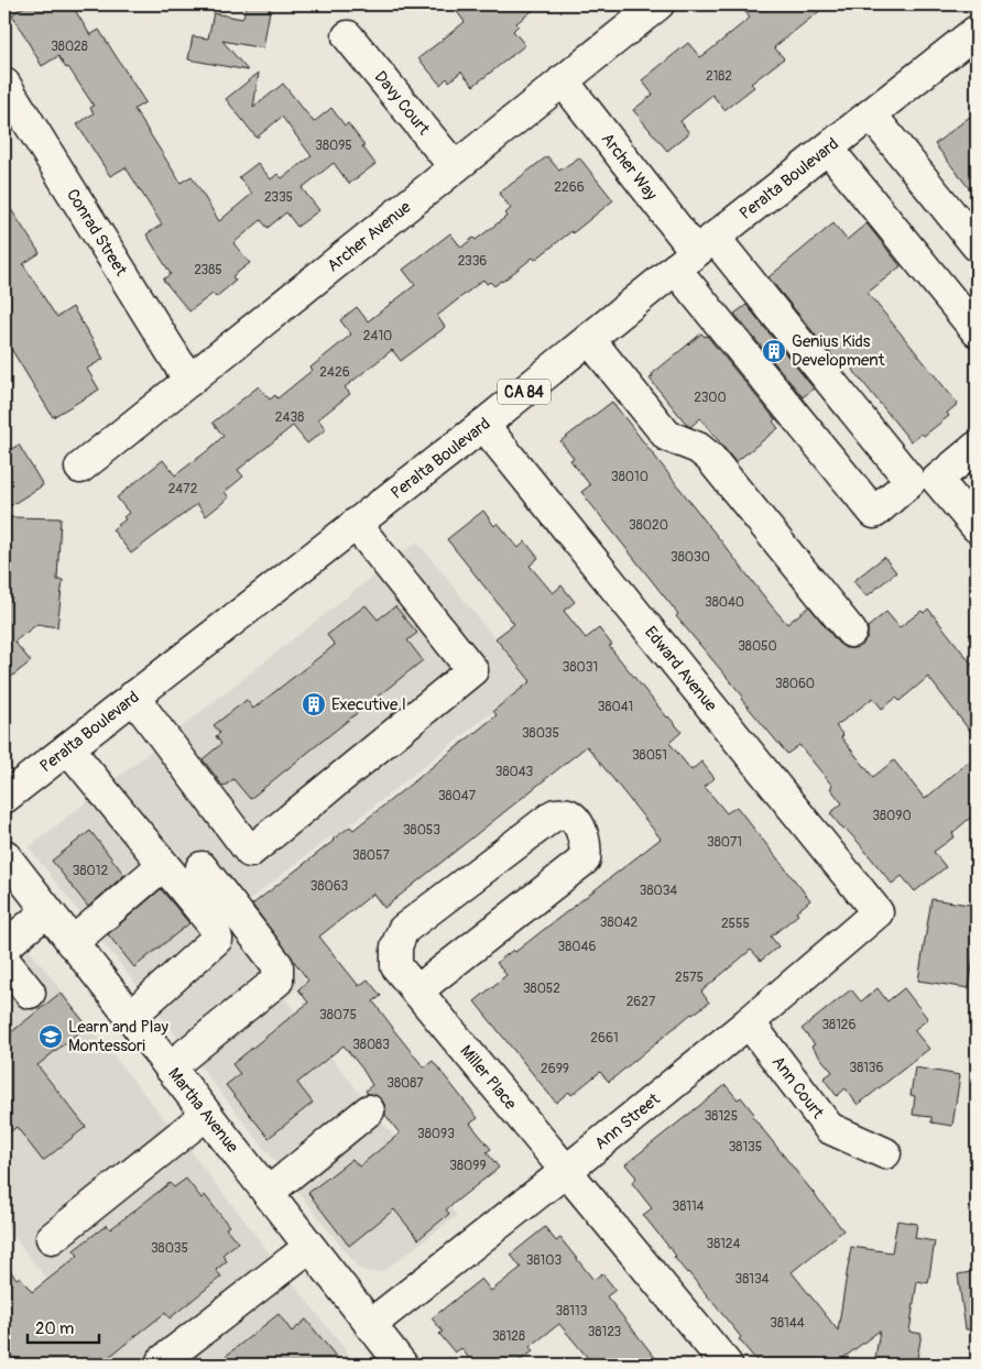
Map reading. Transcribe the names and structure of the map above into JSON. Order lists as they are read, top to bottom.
{
  "streets": {
    "street": [
      "Davy Court",
      "Archer Way",
      "Peralta Boulevard",
      "Conrad Street",
      "Archer Avenue",
      "CA 84",
      "Edward Avenue",
      "Miller Place",
      "Ann Court",
      "Martha Avenue",
      "Ann Street"
    ]
  },
  "crossings": [
    ["Davy Court", "Archer Avenue"],
    ["Archer Way", "Peralta Boulevard"],
    ["Archer Way", "Archer Avenue"],
    ["Peralta Boulevard", "Edward Avenue"],
    ["Conrad Street", "Archer Avenue"],
    ["Edward Avenue", "Ann Street"],
    ["Miller Place", "Ann Street"],
    ["Ann Court", "Ann Street"],
    ["Martha Avenue", "Ann Street"]
  ],
  "places": {
    "building": ["Genius Kids Development", "Executive I"],
    "school or university": ["Learn and Play Montessori"]
  },
  "house_numbers": [
    "38028",
    "2182",
    "38095",
    "2266",
    "2335",
    "2336",
    "2385",
    "2410",
    "2426",
    "2300",
    "2438",
    "38010",
    "2472",
    "38020",
    "38030",
    "38040",
    "38050",
    "38031",
    "38060",
    "38041",
    "38035",
    "38051",
    "38043",
    "38047",
    "38090",
    "38053",
    "38071",
    "38057",
    "38012",
    "38063",
    "38034",
    "38042",
    "2555",
    "38046",
    "2575",
    "38052",
    "2627",
    "38075",
    "38126",
    "2661",
    "38083",
    "38136",
    "2699",
    "38087",
    "38125",
    "38093",
    "38135",
    "38099",
    "38114",
    "38124",
    "38035",
    "38103",
    "38134",
    "38113",
    "38144",
    "38123",
    "38128"
  ],
  "scale_bar": "20 m"
}
